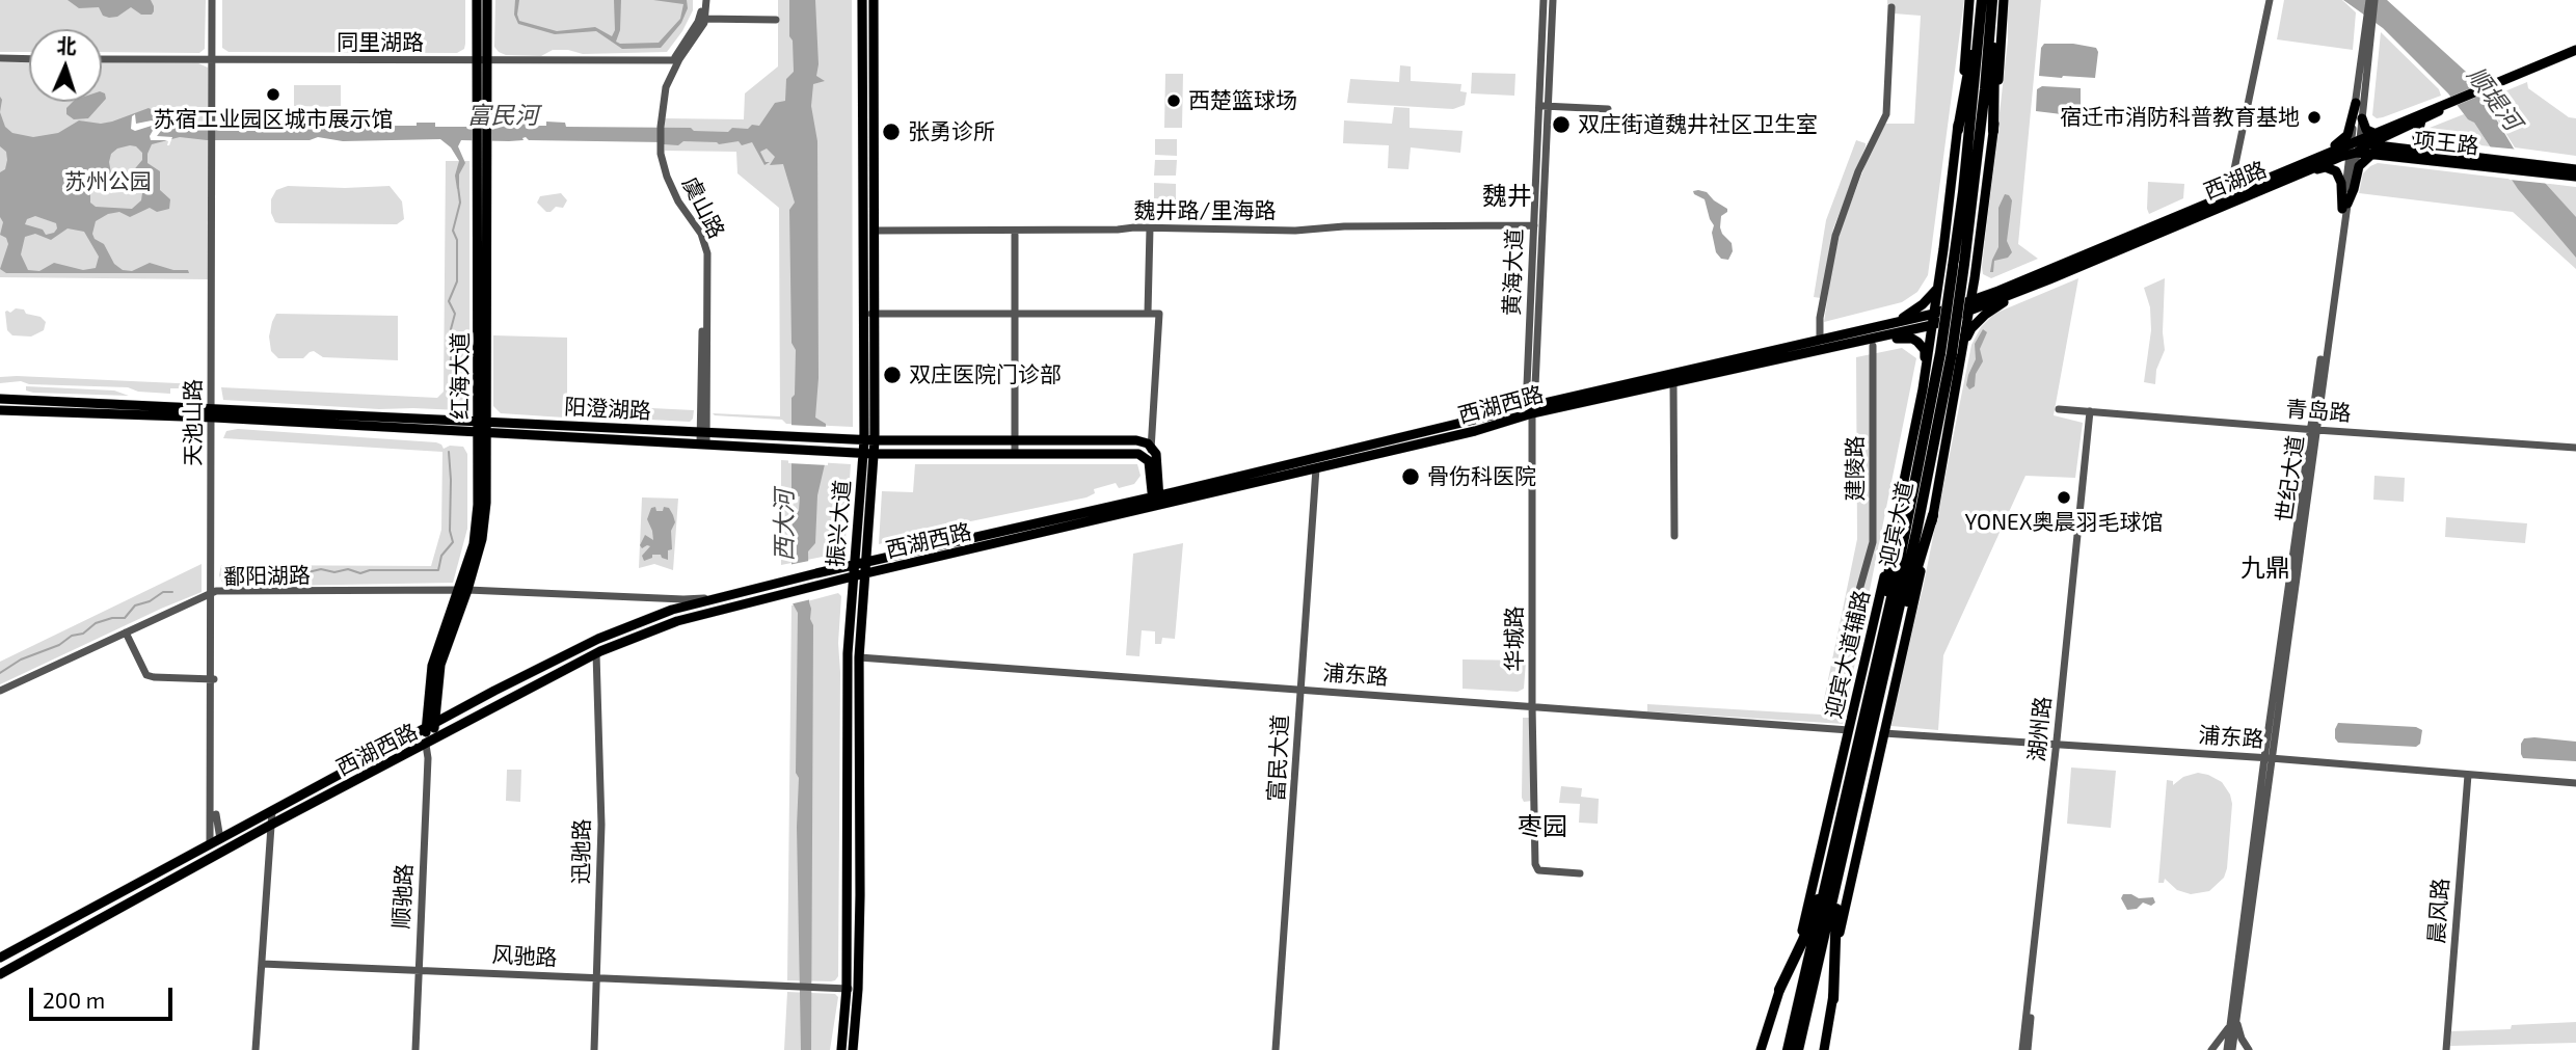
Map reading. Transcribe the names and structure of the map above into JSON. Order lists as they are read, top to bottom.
{
  "streets": {
    "highway": ["迎宾大道"],
    "main road": [
      "项王路",
      "西湖路",
      "红海大道",
      "西湖西路",
      "阳澄湖路",
      "振兴大道",
      "迎宾大道辅路"
    ],
    "street": [
      "同里湖路",
      "虞山路",
      "魏井路/里海路",
      "黄海大道",
      "青岛路",
      "天池山路",
      "建陵路",
      "世纪大道",
      "鄱阳湖路",
      "华城路",
      "浦东路",
      "湖州路",
      "富民大道",
      "迅驰路",
      "顺驰路",
      "晨风路",
      "风驰路"
    ]
  },
  "crossings": [
    ["同里湖路", "虞山路"],
    ["同里湖路", "红海大道"],
    ["同里湖路", "天池山路"],
    ["项王路", "西湖路"],
    ["项王路", "世纪大道"],
    ["西湖路", "西湖西路"],
    ["西湖路", "世纪大道"],
    ["西湖路", "迎宾大道辅路"],
    ["虞山路", "阳澄湖路"],
    ["魏井路/里海路", "黄海大道"],
    ["魏井路/里海路", "振兴大道"],
    ["黄海大道", "西湖西路"],
    ["黄海大道", "华城路"],
    ["红海大道", "西湖西路"],
    ["红海大道", "阳澄湖路"],
    ["红海大道", "鄱阳湖路"],
    ["红海大道", "顺驰路"],
    ["西湖西路", "天池山路"],
    ["西湖西路", "振兴大道"],
    ["西湖西路", "鄱阳湖路"],
    ["西湖西路", "华城路"],
    ["西湖西路", "迎宾大道辅路"],
    ["西湖西路", "富民大道"],
    ["西湖西路", "迅驰路"],
    ["西湖西路", "顺驰路"],
    ["阳澄湖路", "天池山路"],
    ["阳澄湖路", "振兴大道"],
    ["青岛路", "世纪大道"],
    ["青岛路", "湖州路"],
    ["天池山路", "鄱阳湖路"],
    ["世纪大道", "浦东路"],
    ["振兴大道", "浦东路"],
    ["振兴大道", "风驰路"],
    ["华城路", "浦东路"],
    ["迎宾大道辅路", "浦东路"],
    ["浦东路", "湖州路"],
    ["浦东路", "富民大道"],
    ["浦东路", "晨风路"],
    ["迅驰路", "风驰路"],
    ["顺驰路", "风驰路"]
  ],
  "districts": ["魏井", "九鼎", "枣园"],
  "water": ["顺堤河", "富民河", "西大河"],
  "parks": ["苏州公园"],
  "places": [
    "苏宿工业园区城市展示馆",
    "西楚篮球场",
    "宿迁市消防科普教育基地",
    "双庄街道魏井社区卫生室",
    "张勇诊所",
    "双庄医院门诊部",
    "骨伤科医院",
    "YONEX奥晨羽毛球馆"
  ],
  "scale_bar": "200 m",
  "north": "top"
}
